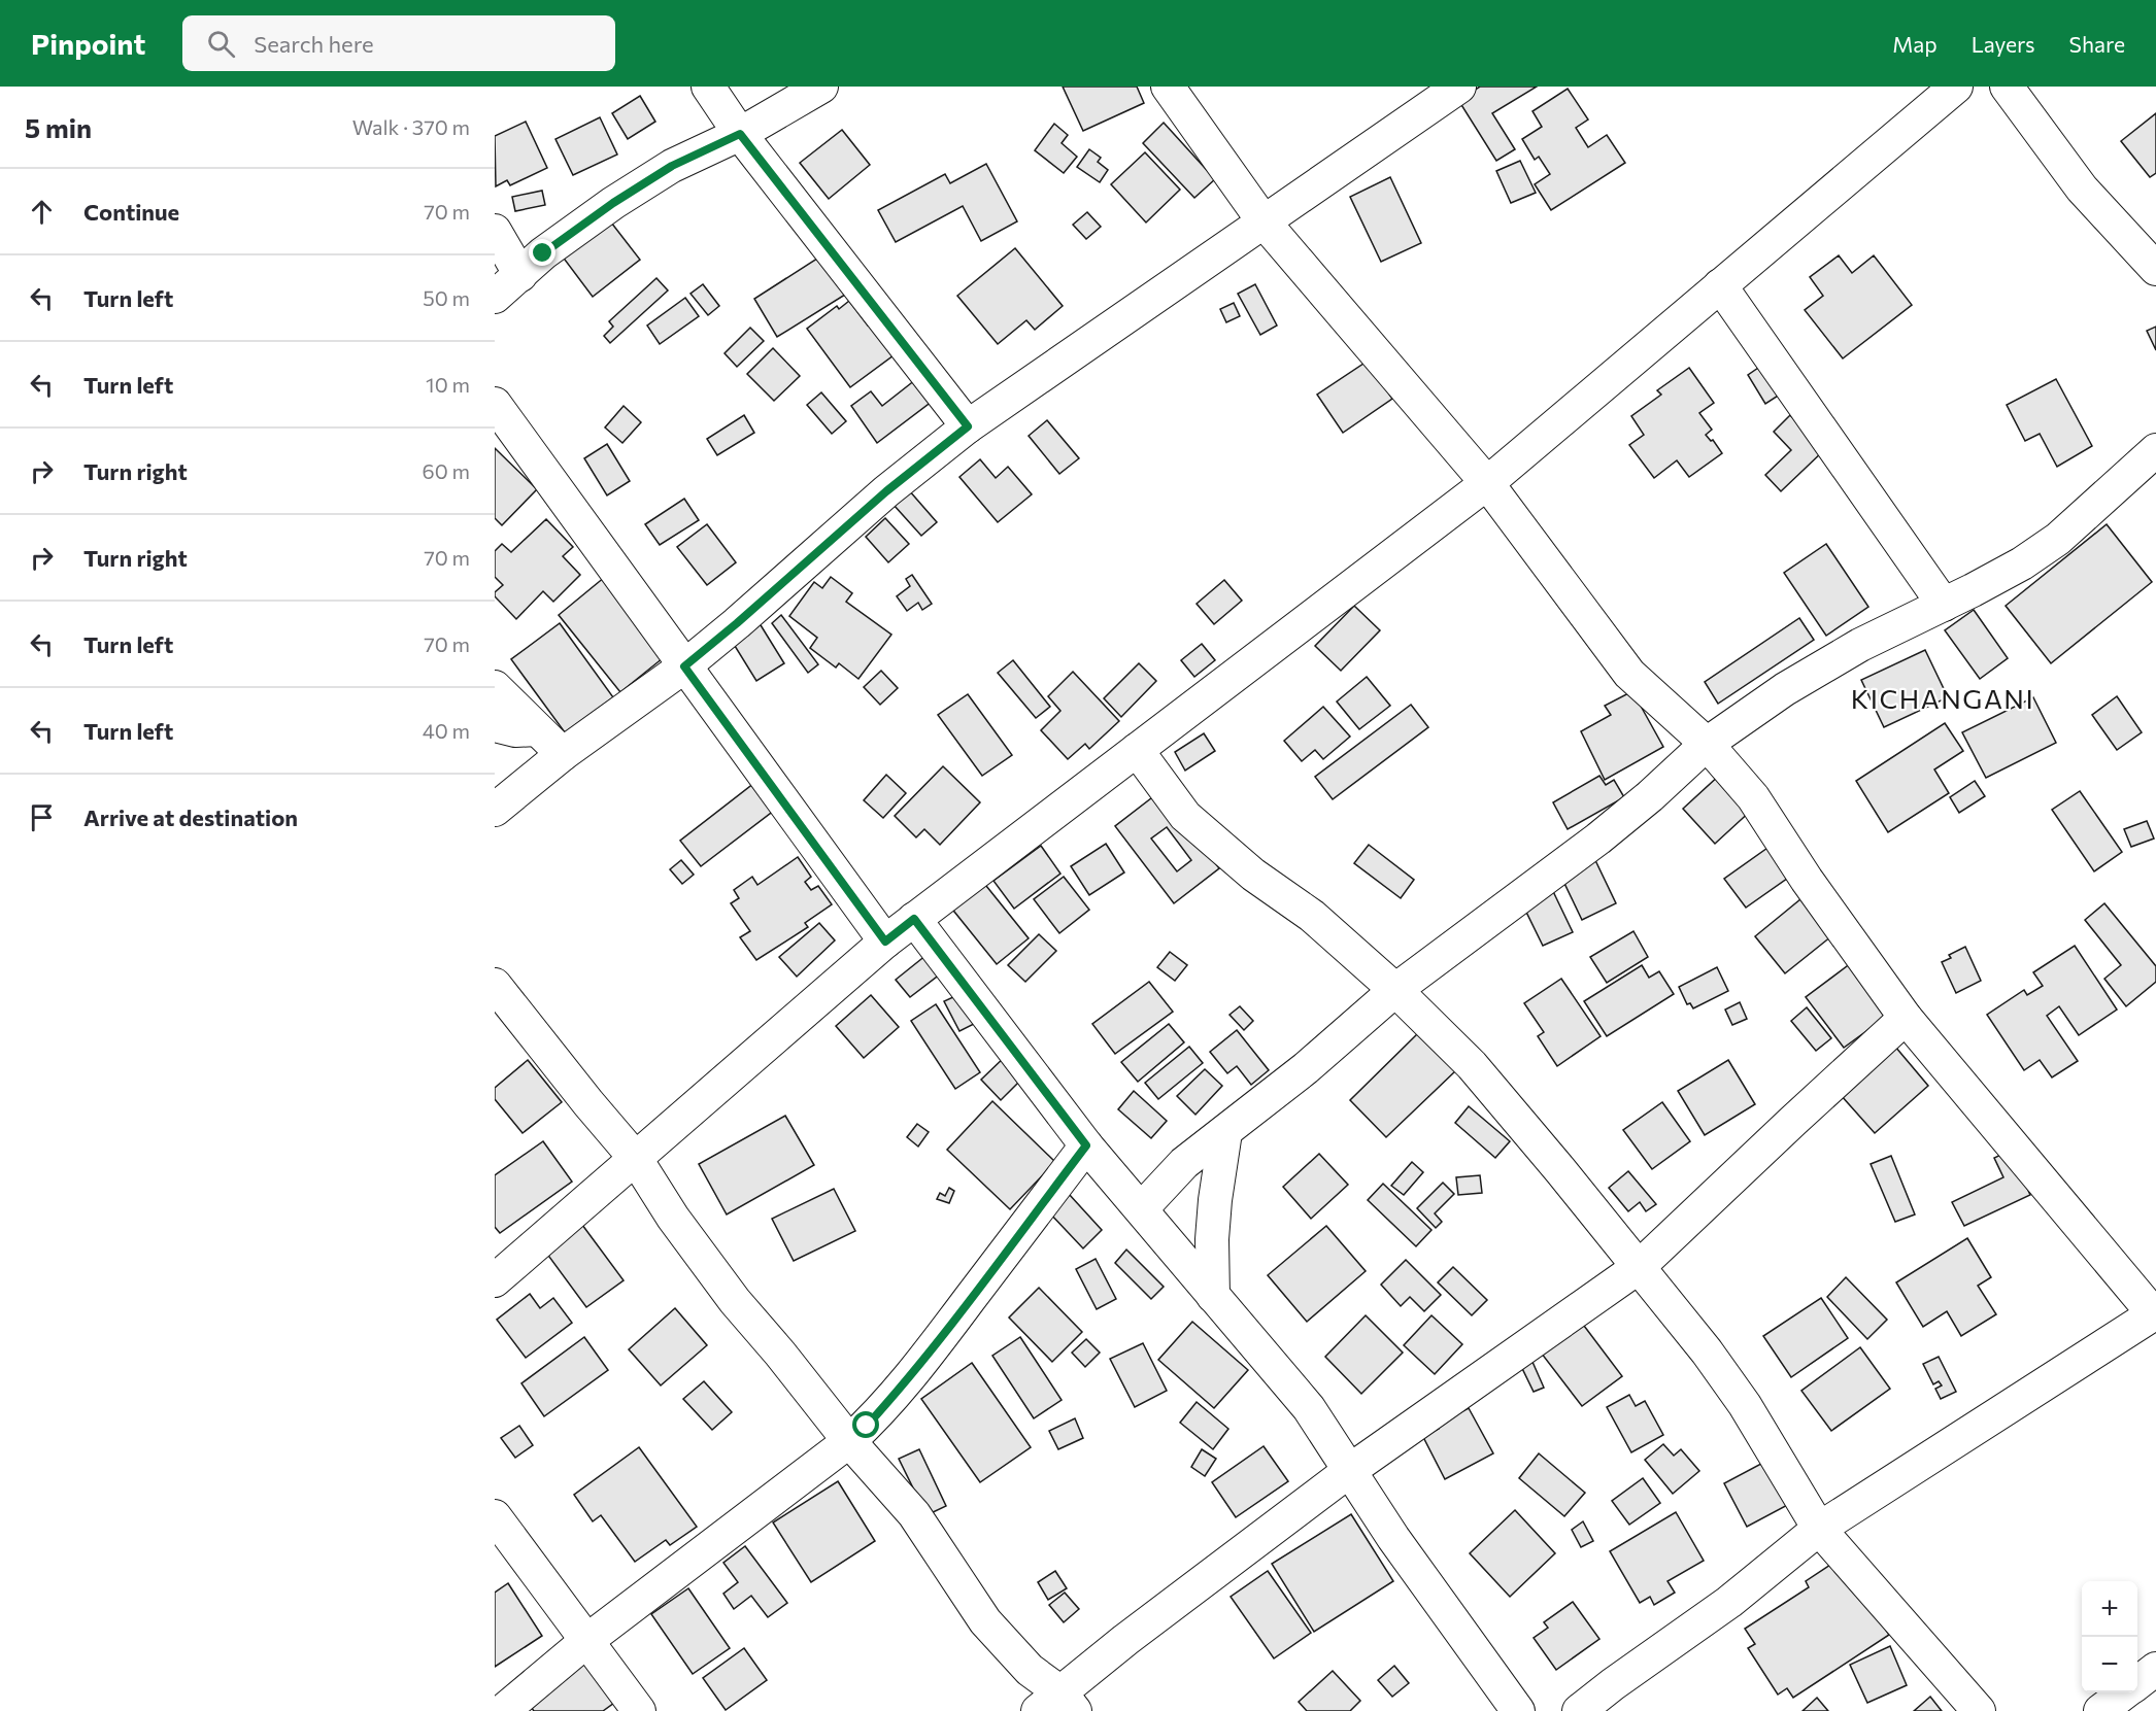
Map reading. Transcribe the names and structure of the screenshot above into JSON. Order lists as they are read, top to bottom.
{
  "districts": ["KICHANGANI"],
  "page": {
    "header": "Pinpoint",
    "search": "Search here",
    "nav": ["Map", "Layers", "Share"],
    "heading": ["5 min", "Walk · 370 m"],
    "list": [
      ["Continue", "70 m"],
      ["Turn left", "50 m"],
      ["Turn left", "10 m"],
      ["Turn right", "60 m"],
      ["Turn right", "70 m"],
      ["Turn left", "70 m"],
      ["Turn left", "40 m"],
      "Arrive at destination"
    ],
    "map_buttons": ["+", "−"]
  }
}
